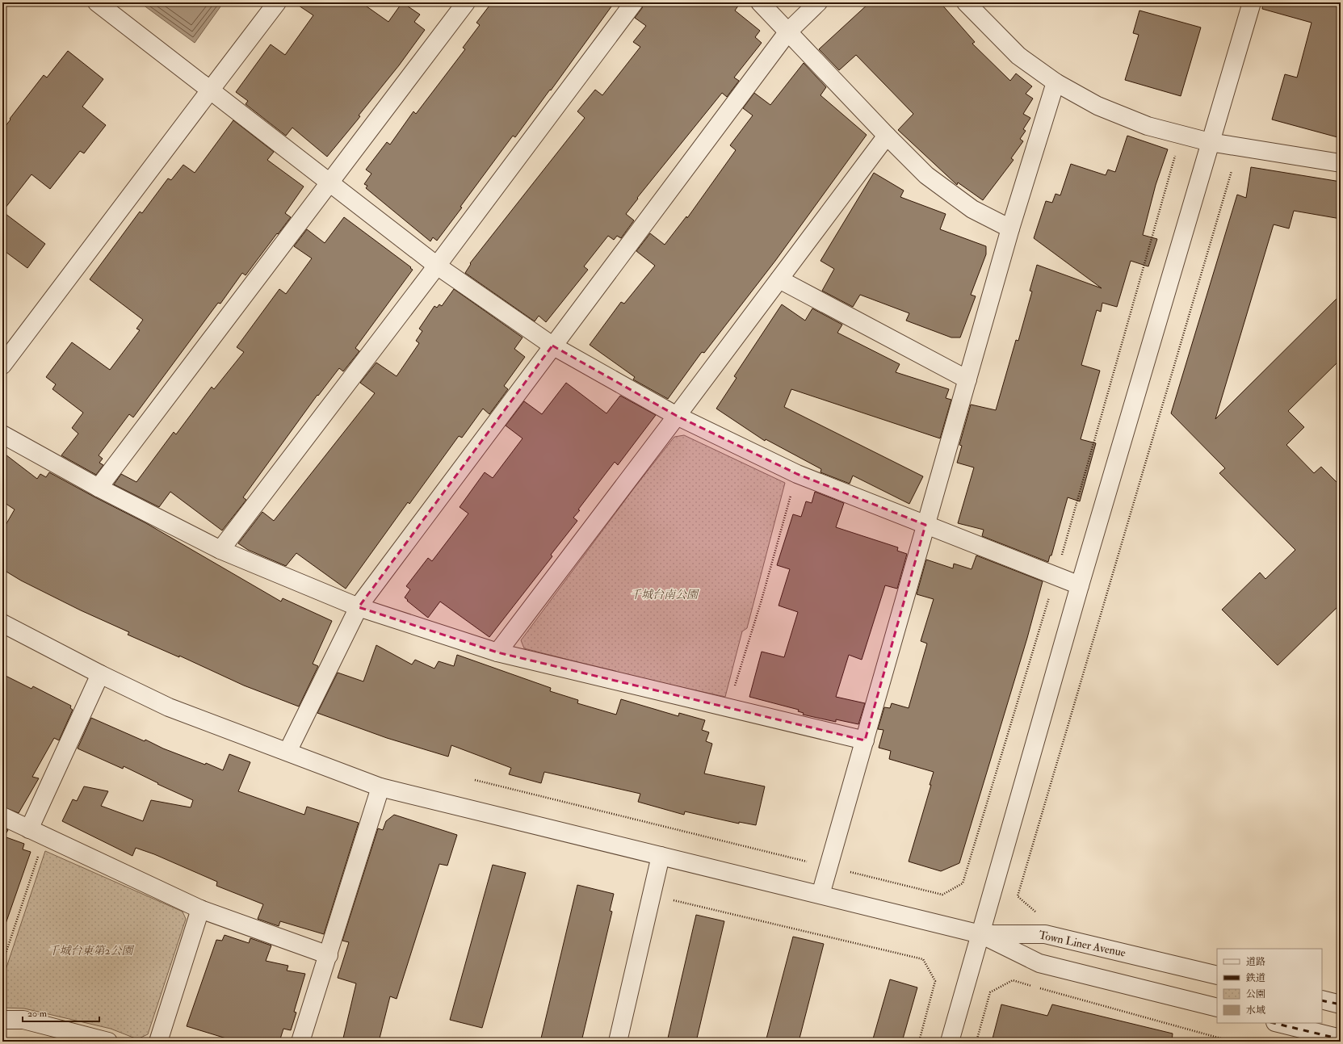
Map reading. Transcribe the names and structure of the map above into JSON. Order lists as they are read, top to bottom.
{
  "streets": {
    "street": ["Town Liner Avenue"]
  },
  "parks": ["千城台南公園", "千城台東第2公園"],
  "legend": [
    "道路",
    "鉄道",
    "公園",
    "水域"
  ],
  "scale_bar": "20 m"
}
